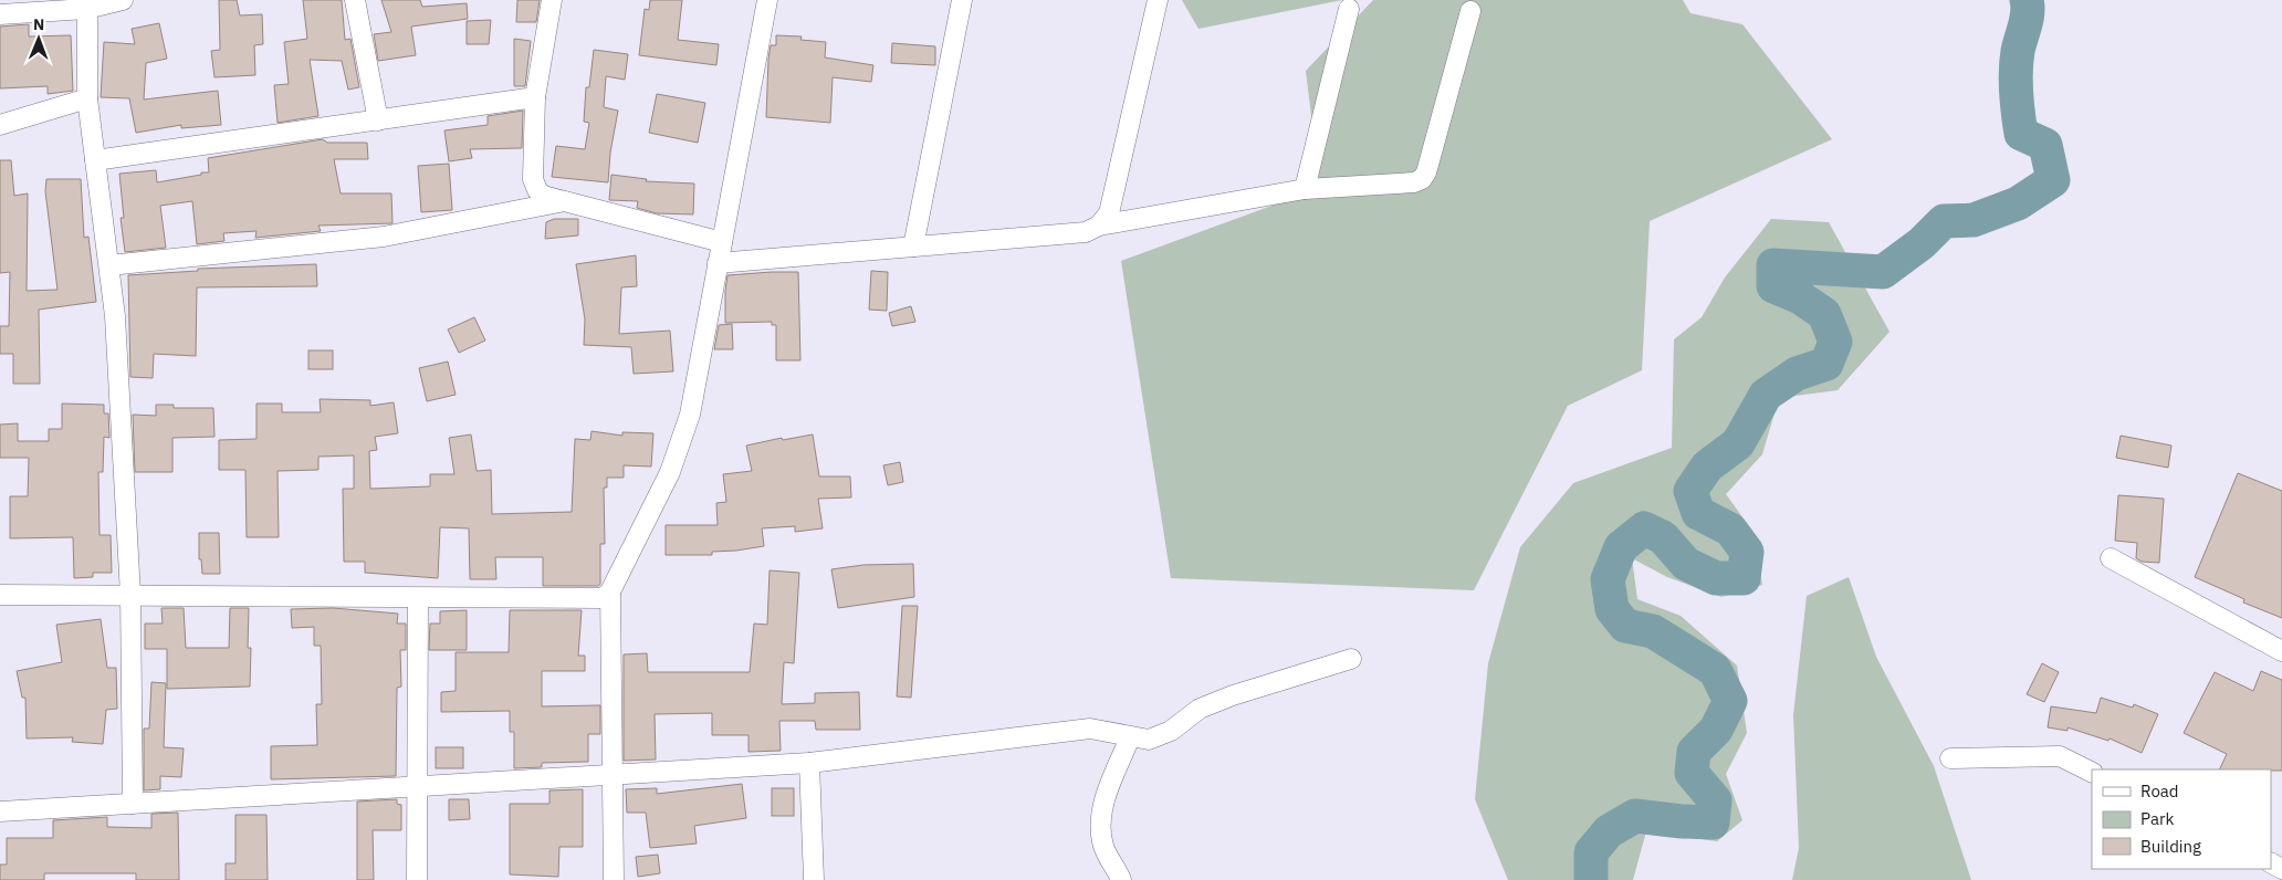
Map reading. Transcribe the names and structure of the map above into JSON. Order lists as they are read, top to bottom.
{
  "legend": ["Road", "Park", "Building"],
  "north": "top"
}
